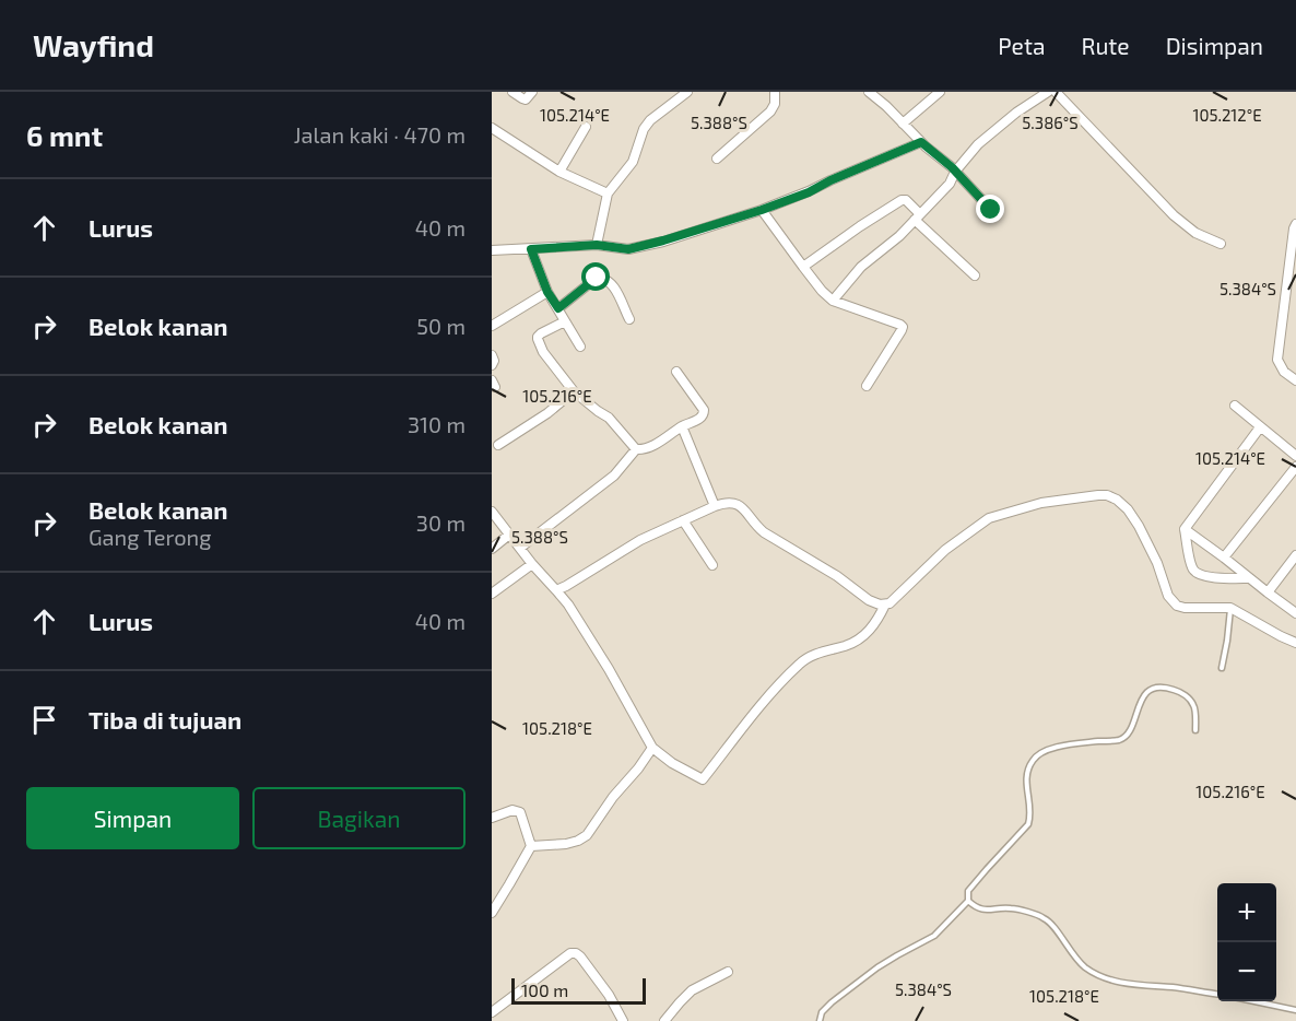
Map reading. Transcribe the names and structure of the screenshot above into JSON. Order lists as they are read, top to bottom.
{
  "scale_bar": "100 m",
  "page": {
    "header": "Wayfind",
    "nav": ["Peta", "Rute", "Disimpan"],
    "heading": ["6 mnt", "Jalan kaki · 470 m"],
    "list": [
      ["Lurus", "40 m"],
      ["Belok kanan", "50 m"],
      ["Belok kanan", "310 m"],
      ["Belok kanan", "Gang Terong", "30 m"],
      ["Lurus", "40 m"],
      "Tiba di tujuan"
    ],
    "buttons": ["Simpan", "Bagikan"],
    "map_buttons": ["+", "−"],
    "scale": "100 m"
  },
  "coordinates": [
    "105.214°E",
    "105.212°E",
    "5.388°S",
    "5.386°S",
    "5.384°S",
    "105.216°E",
    "105.218°E"
  ]
}
